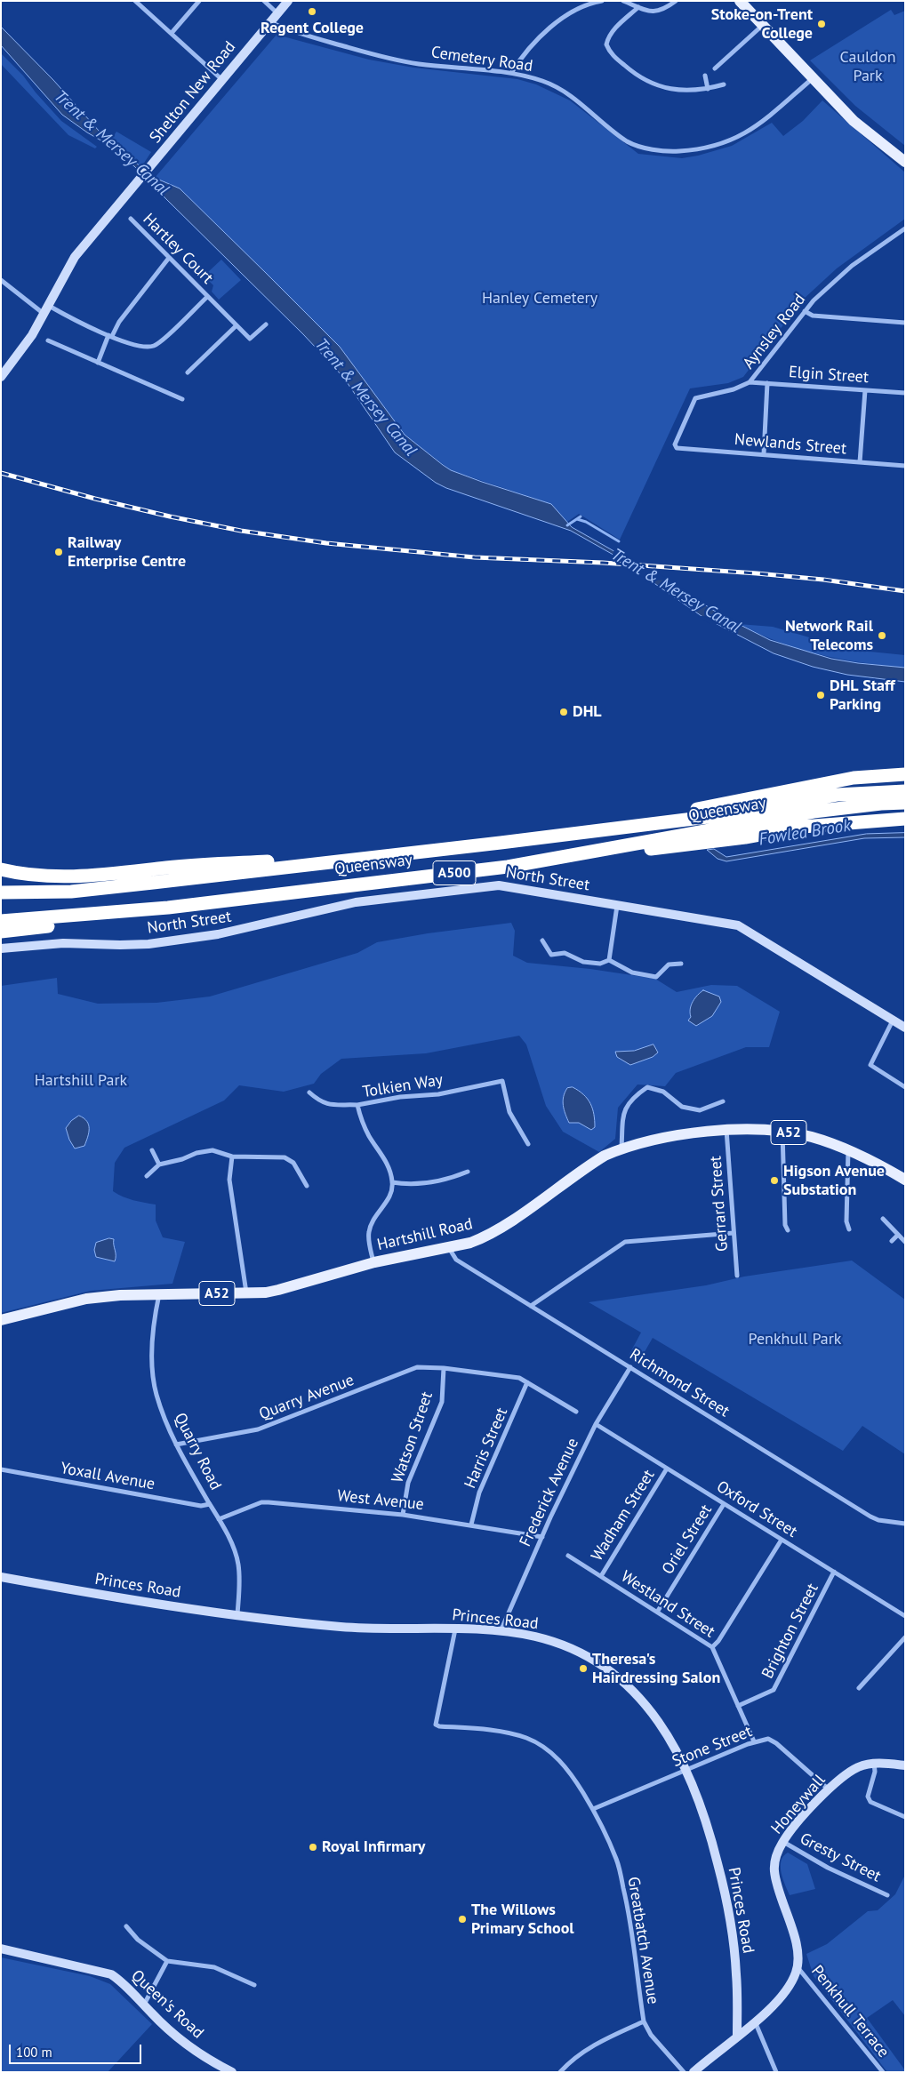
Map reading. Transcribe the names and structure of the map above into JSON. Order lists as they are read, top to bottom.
{
  "streets": {
    "highway": ["Queensway", "A500"],
    "main road": ["A52", "Hartshill Road"],
    "street": [
      "Cemetery Road",
      "Shelton New Road",
      "Hartley Court",
      "Aynsley Road",
      "Elgin Street",
      "Newlands Street",
      "North Street",
      "Tolkien Way",
      "Gerrard Street",
      "Richmond Street",
      "Quarry Avenue",
      "Watson Street",
      "Harris Street",
      "Quarry Road",
      "Yoxall Avenue",
      "Frederick Avenue",
      "West Avenue",
      "Oxford Street",
      "Wadham Street",
      "Oriel Street",
      "Princes Road",
      "Westland Street",
      "Brighton Street",
      "Stone Street",
      "Honeywall",
      "Gresty Street",
      "Greatbatch Avenue",
      "Queen's Road",
      "Penkhull Terrace"
    ]
  },
  "crossings": [
    ["Cemetery Road", "Shelton New Road"],
    ["Aynsley Road", "Elgin Street"],
    ["Aynsley Road", "Newlands Street"],
    ["Gerrard Street", "Hartshill Road"],
    ["Hartshill Road", "Richmond Street"],
    ["Hartshill Road", "Quarry Road"],
    ["Richmond Street", "Frederick Avenue"],
    ["Quarry Avenue", "Watson Street"],
    ["Quarry Avenue", "Quarry Road"],
    ["Watson Street", "West Avenue"],
    ["Harris Street", "West Avenue"],
    ["Quarry Road", "Yoxall Avenue"],
    ["Quarry Road", "West Avenue"],
    ["Quarry Road", "Princes Road"],
    ["Frederick Avenue", "West Avenue"],
    ["Frederick Avenue", "Oxford Street"],
    ["Frederick Avenue", "Princes Road"],
    ["Oxford Street", "Wadham Street"],
    ["Oxford Street", "Oriel Street"],
    ["Oxford Street", "Brighton Street"],
    ["Wadham Street", "Westland Street"],
    ["Oriel Street", "Westland Street"],
    ["Princes Road", "Stone Street"],
    ["Princes Road", "Greatbatch Avenue"],
    ["Westland Street", "Brighton Street"],
    ["Westland Street", "Stone Street"],
    ["Stone Street", "Honeywall"],
    ["Stone Street", "Greatbatch Avenue"],
    ["Honeywall", "Gresty Street"],
    ["Honeywall", "Penkhull Terrace"]
  ],
  "water": ["Trent & Mersey Canal", "Fowlea Brook"],
  "parks": [
    "Cauldon Park",
    "Hanley Cemetery",
    "Hartshill Park",
    "Penkhull Park"
  ],
  "places": [
    "Regent College",
    "Stoke-on-Trent College",
    "Railway Enterprise Centre",
    "Network Rail Telecoms",
    "DHL Staff Parking",
    "DHL",
    "Higson Avenue Substation",
    "Theresa's Hairdressing Salon",
    "Royal Infirmary",
    "The Willows Primary School"
  ],
  "scale_bar": "100 m"
}
